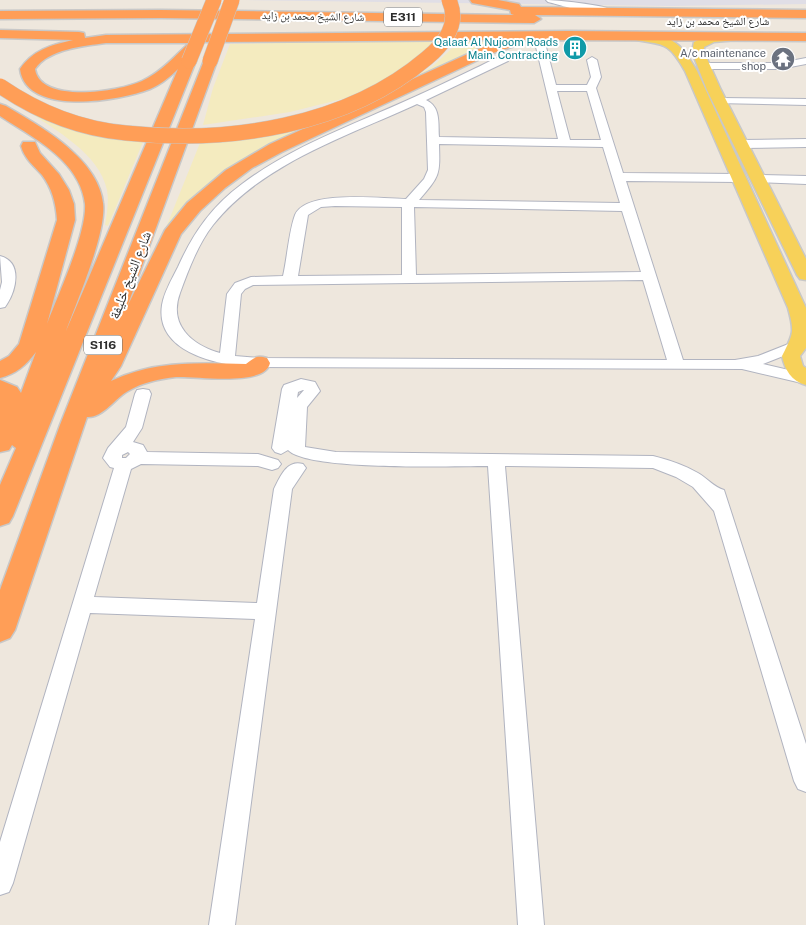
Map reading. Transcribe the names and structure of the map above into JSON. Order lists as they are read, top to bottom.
{
  "streets": {
    "highway": [
      "شارع الشيخ محمد بن زايد",
      "E311",
      "شارع الشيخ خليفة",
      "S116"
    ]
  },
  "crossings": [
    ["شارع الشيخ خليفة", "S116"]
  ],
  "places": {
    "building": ["Qalaat Al Nujoom Roads Main. Contracting"],
    "temple": ["A/c maintenance shop"]
  }
}
